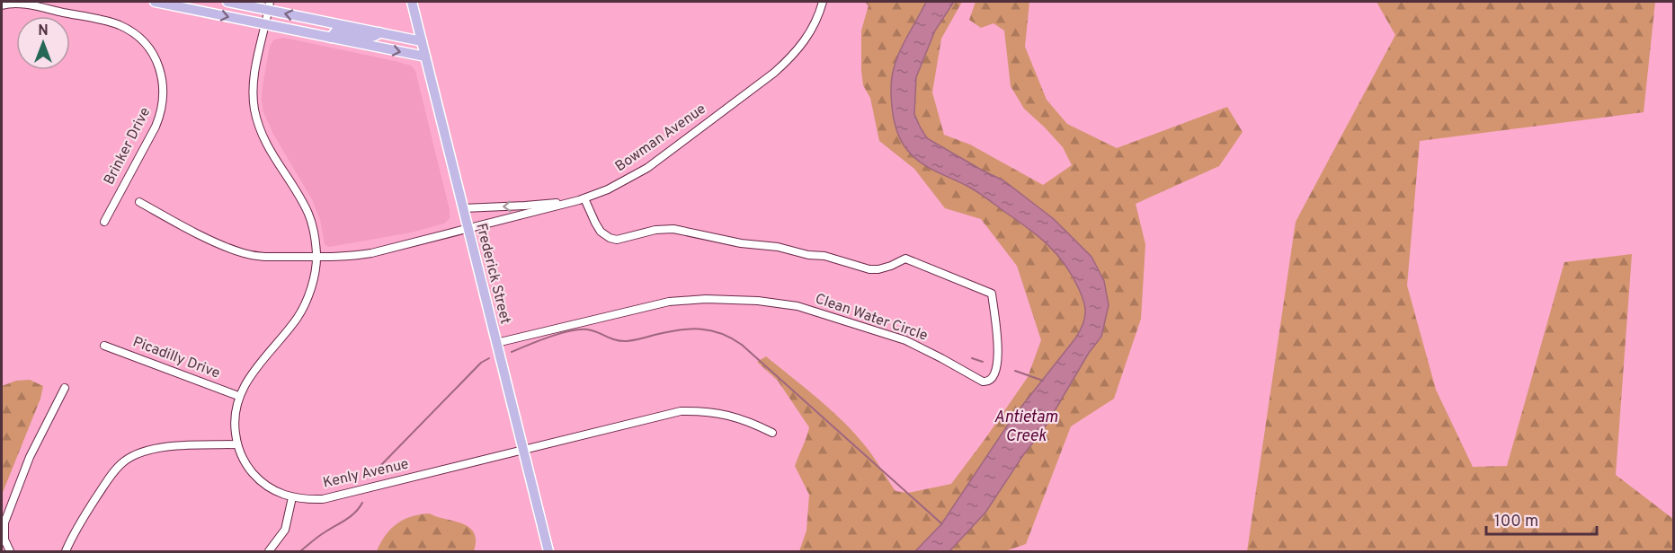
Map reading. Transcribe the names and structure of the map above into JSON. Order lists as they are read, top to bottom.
{
  "streets": {
    "main road": ["Frederick Street"],
    "street": [
      "Bowman Avenue",
      "Brinker Drive",
      "Clean Water Circle",
      "Picadilly Drive",
      "Kenly Avenue"
    ]
  },
  "crossings": [
    ["Bowman Avenue", "Frederick Street"],
    ["Bowman Avenue", "Clean Water Circle"],
    ["Bowman Avenue", "Kenly Avenue"],
    ["Frederick Street", "Clean Water Circle"],
    ["Frederick Street", "Kenly Avenue"],
    ["Picadilly Drive", "Kenly Avenue"]
  ],
  "water": ["Antietam Creek"],
  "scale_bar": "100 m",
  "north": "top"
}
